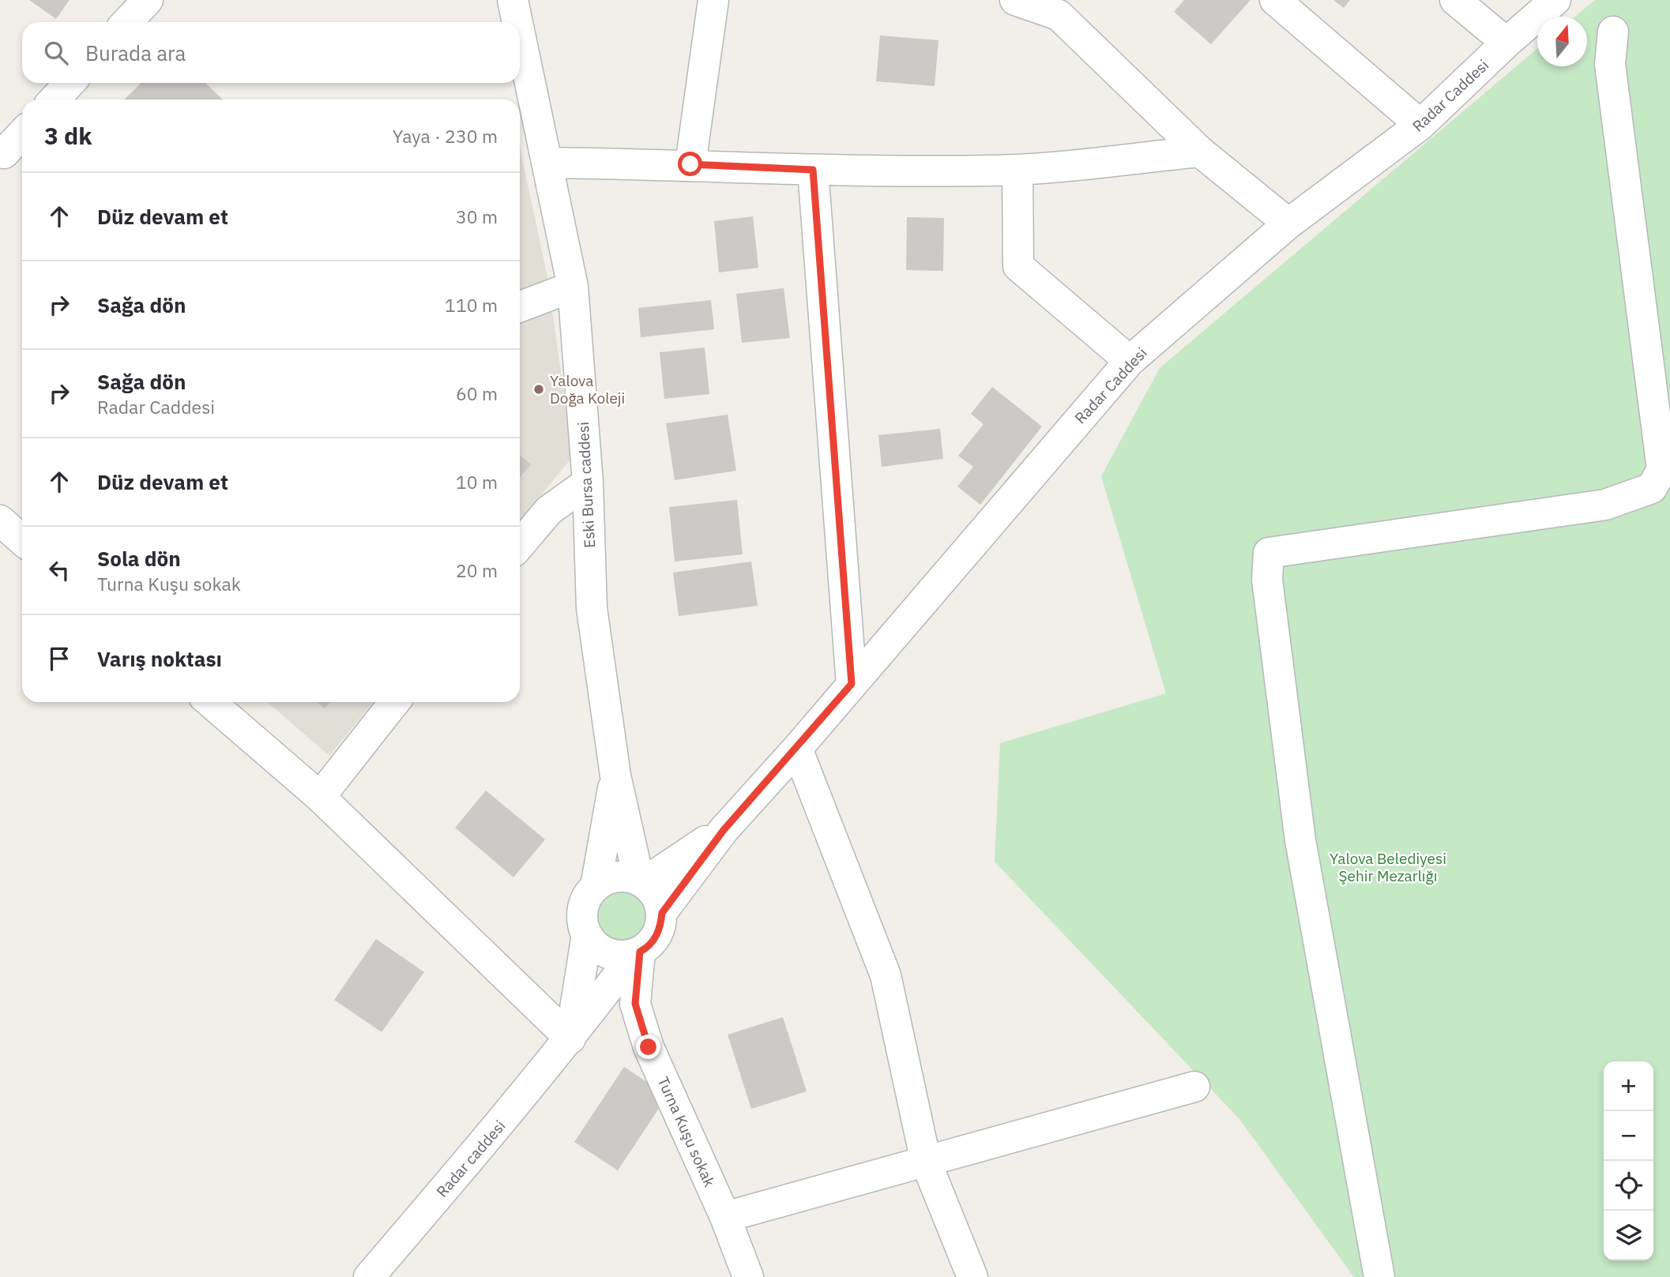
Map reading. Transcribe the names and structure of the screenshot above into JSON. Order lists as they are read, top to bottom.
{
  "streets": {
    "street": [
      "Radar Caddesi",
      "Eski Bursa caddesi",
      "Turna Kuşu sokak",
      "Radar caddesi"
    ]
  },
  "crossings": [
    ["Radar Caddesi", "Eski Bursa caddesi"],
    ["Radar Caddesi", "Turna Kuşu sokak"],
    ["Radar Caddesi", "Radar caddesi"],
    ["Eski Bursa caddesi", "Turna Kuşu sokak"],
    ["Eski Bursa caddesi", "Radar caddesi"],
    ["Turna Kuşu sokak", "Radar caddesi"]
  ],
  "parks": ["Yalova Belediyesi Şehir Mezarlığı"],
  "places": ["Yalova Doğa Koleji"],
  "north": "top",
  "page": {
    "search": "Burada ara",
    "heading": ["3 dk", "Yaya · 230 m"],
    "list": [
      ["Düz devam et", "30 m"],
      ["Sağa dön", "110 m"],
      ["Sağa dön", "Radar Caddesi", "60 m"],
      ["Düz devam et", "10 m"],
      ["Sola dön", "Turna Kuşu sokak", "20 m"],
      "Varış noktası"
    ],
    "map_buttons": ["+", "−"]
  }
}
